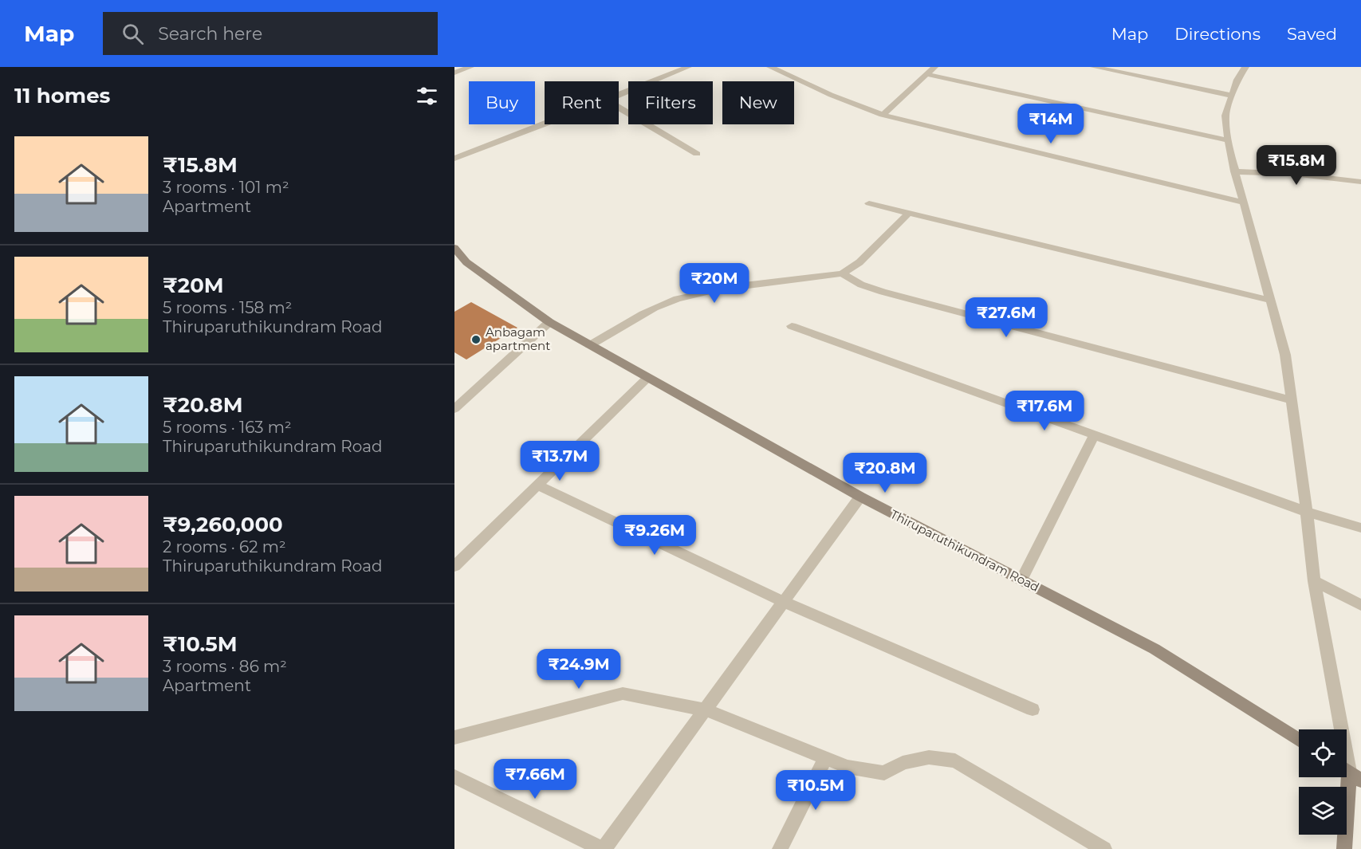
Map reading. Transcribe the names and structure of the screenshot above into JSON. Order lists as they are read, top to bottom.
{
  "streets": {
    "street": ["Thiruparuthikundram Road"]
  },
  "places": ["Anbagam apartment"],
  "page": {
    "header": "Map",
    "search": "Search here",
    "nav": ["Map", "Directions", "Saved"],
    "heading": "11 homes",
    "chip": [
      "Buy",
      "Rent",
      "Filters",
      "New"
    ],
    "price": [
      "₹14M",
      "₹15.8M",
      "₹20M",
      "₹27.6M",
      "₹17.6M",
      "₹13.7M",
      "₹20.8M",
      "₹9.26M",
      "₹24.9M",
      "₹7.66M",
      "₹10.5M"
    ],
    "list": [
      {
        "name": "₹15.8M",
        "note": "3 rooms · 101 m² · Apartment"
      },
      {
        "name": "₹20M",
        "note": "5 rooms · 158 m² · Thiruparuthikundram Road"
      },
      {
        "name": "₹20.8M",
        "note": "5 rooms · 163 m² · Thiruparuthikundram Road"
      },
      {
        "name": "₹9,260,000",
        "note": "2 rooms · 62 m² · Thiruparuthikundram Road"
      },
      {
        "name": "₹10.5M",
        "note": "3 rooms · 86 m² · Apartment"
      }
    ]
  }
}
